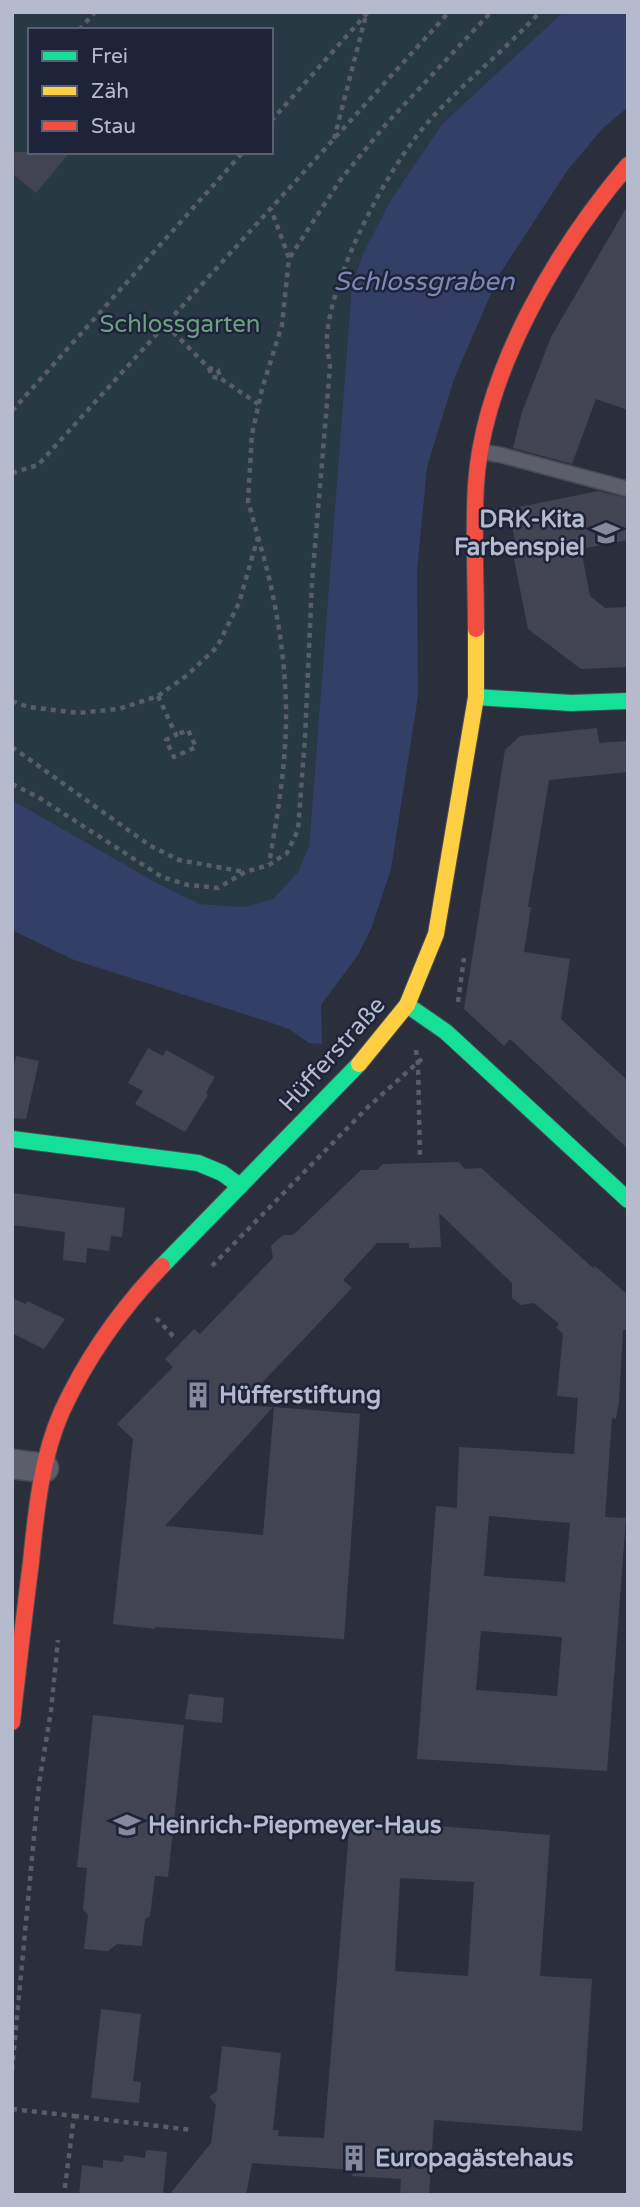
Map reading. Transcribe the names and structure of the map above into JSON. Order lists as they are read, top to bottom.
{
  "streets": {
    "street": ["Hüfferstraße"]
  },
  "water": ["Schlossgraben"],
  "parks": ["Schlossgarten"],
  "places": {
    "school or university": ["DRK-Kita Farbenspiel", "Heinrich-Piepmeyer-Haus"],
    "building": ["Hüfferstiftung", "Europagästehaus"]
  },
  "legend": ["Frei", "Zäh", "Stau"]
}
